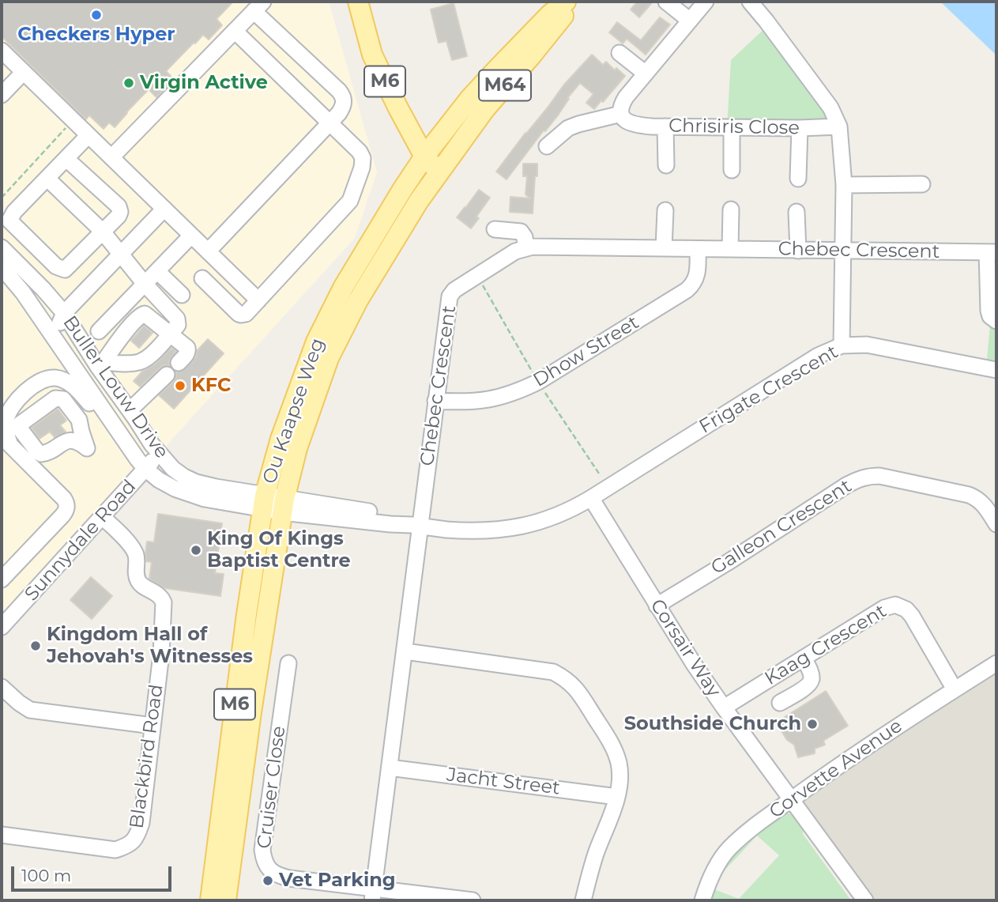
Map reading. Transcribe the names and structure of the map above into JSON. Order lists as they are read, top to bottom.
{
  "streets": {
    "main road": ["M6", "M64", "Ou Kaapse Weg"],
    "street": [
      "Chrisiris Close",
      "Chebec Crescent",
      "Dhow Street",
      "Buller Louw Drive",
      "Frigate Crescent",
      "Galleon Crescent",
      "Sunnydale Road",
      "Kaag Crescent",
      "Corsair Way",
      "Blackbird Road",
      "Corvette Avenue",
      "Jacht Street",
      "Cruiser Close"
    ]
  },
  "crossings": [
    ["M6", "Ou Kaapse Weg"],
    ["Chebec Crescent", "Dhow Street"],
    ["Chebec Crescent", "Buller Louw Drive"],
    ["Chebec Crescent", "Jacht Street"],
    ["Chebec Crescent", "Cruiser Close"],
    ["Buller Louw Drive", "Frigate Crescent"],
    ["Buller Louw Drive", "Ou Kaapse Weg"],
    ["Buller Louw Drive", "Sunnydale Road"],
    ["Buller Louw Drive", "Corsair Way"],
    ["Frigate Crescent", "Corsair Way"],
    ["Galleon Crescent", "Corsair Way"],
    ["Sunnydale Road", "Blackbird Road"],
    ["Kaag Crescent", "Corsair Way"],
    ["Kaag Crescent", "Corvette Avenue"],
    ["Corsair Way", "Corvette Avenue"]
  ],
  "places": [
    "Checkers Hyper",
    "Virgin Active",
    "KFC",
    "King Of Kings Baptist Centre",
    "Kingdom Hall of Jehovah's Witnesses",
    "Southside Church",
    "Vet Parking"
  ],
  "scale_bar": "100 m"
}
